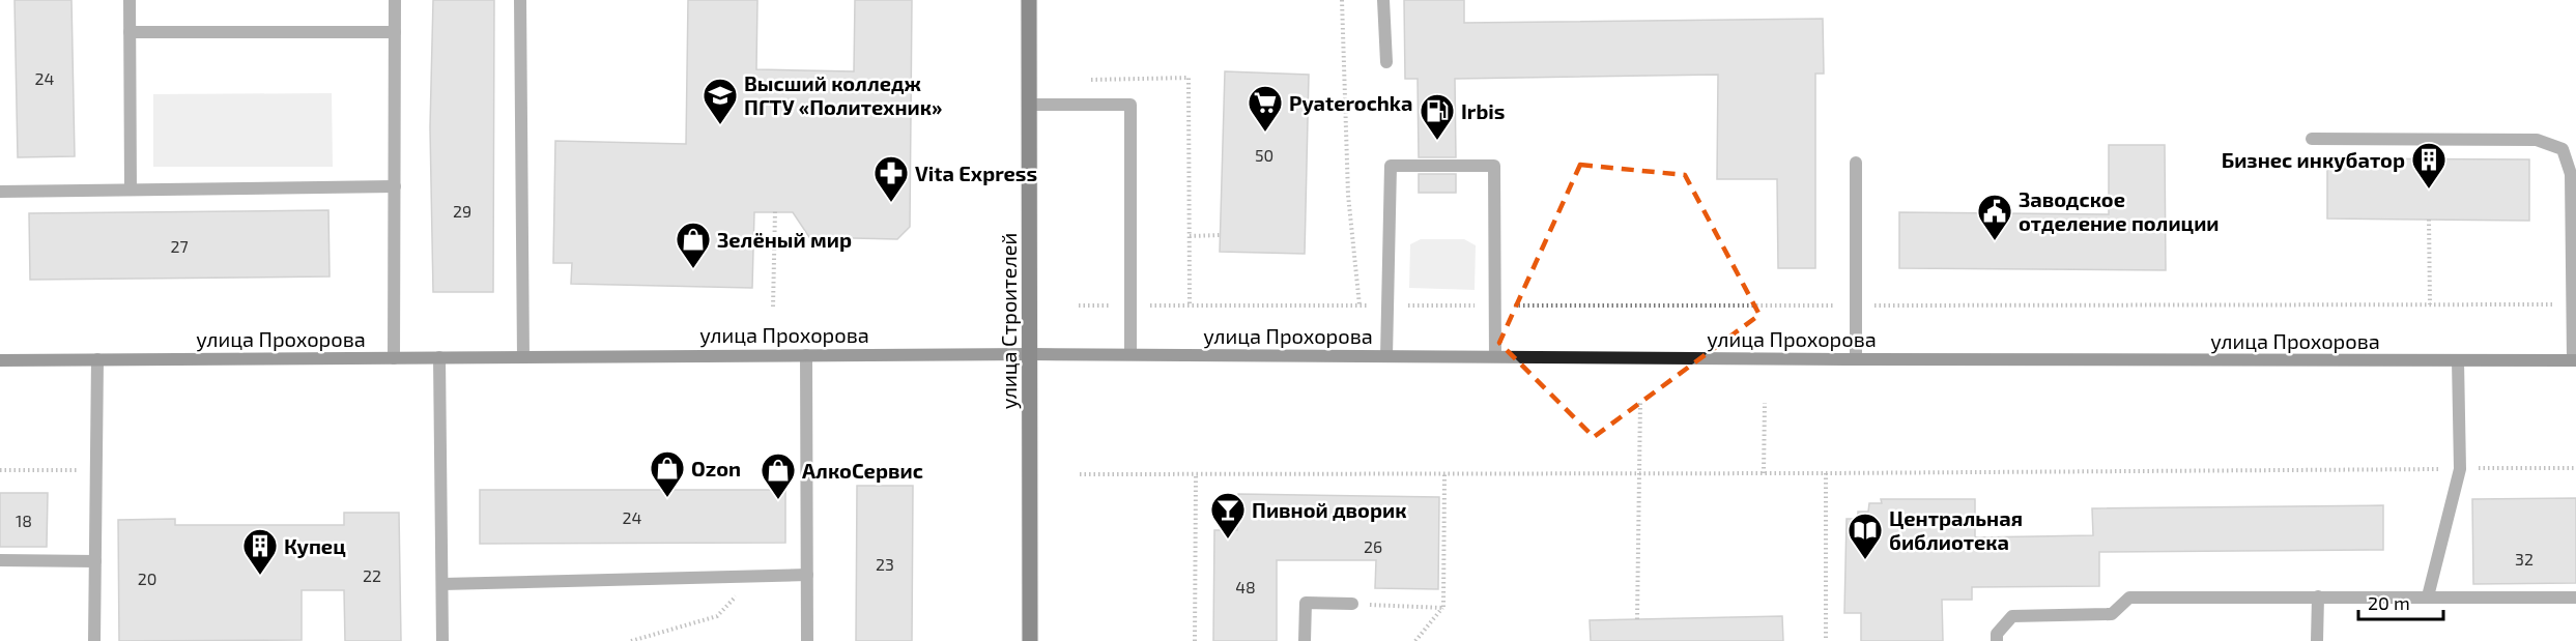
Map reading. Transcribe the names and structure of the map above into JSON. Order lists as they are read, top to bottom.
{
  "streets": {
    "main road": ["улица Строителей"],
    "street": ["улица Прохорова"]
  },
  "crossings": [
    ["улица Строителей", "улица Прохорова"]
  ],
  "places": {
    "school or university": ["Высший колледж ПГТУ «Политехник»"],
    "supermarket": ["Pyaterochka"],
    "fuel station": ["Irbis"],
    "building": ["Бизнес инкубатор", "Купец"],
    "pharmacy": ["Vita Express"],
    "public building": ["Заводское отделение полиции"],
    "shop": ["Зелёный мир", "Ozon", "АлкоСервис"],
    "bar": ["Пивной дворик"],
    "library": ["Центральная библиотека"]
  },
  "house_numbers": [
    "24",
    "50",
    "29",
    "27",
    "24",
    "18",
    "26",
    "32",
    "23",
    "22",
    "20",
    "48"
  ],
  "scale_bar": "20 m"
}
